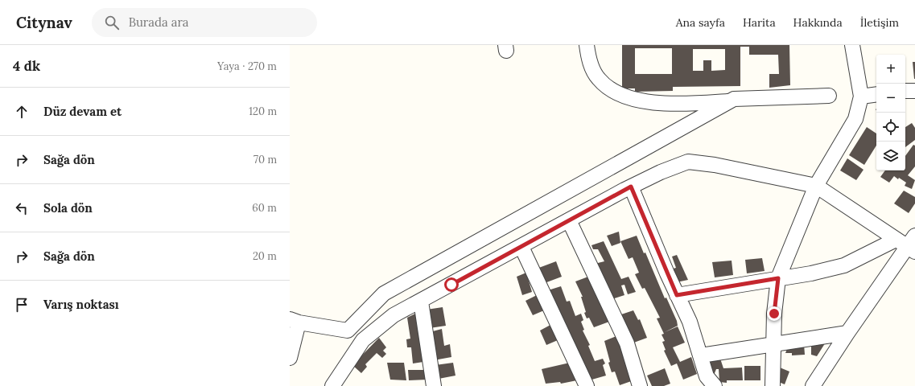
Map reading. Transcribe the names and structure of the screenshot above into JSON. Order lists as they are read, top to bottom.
{
  "page": {
    "header": "Citynav",
    "search": "Burada ara",
    "nav": [
      "Ana sayfa",
      "Harita",
      "Hakkında",
      "İletişim"
    ],
    "heading": ["4 dk", "Yaya · 270 m"],
    "map_buttons": ["+", "−"],
    "list": [
      ["Düz devam et", "120 m"],
      ["Sağa dön", "70 m"],
      ["Sola dön", "60 m"],
      ["Sağa dön", "20 m"],
      "Varış noktası"
    ]
  }
}
